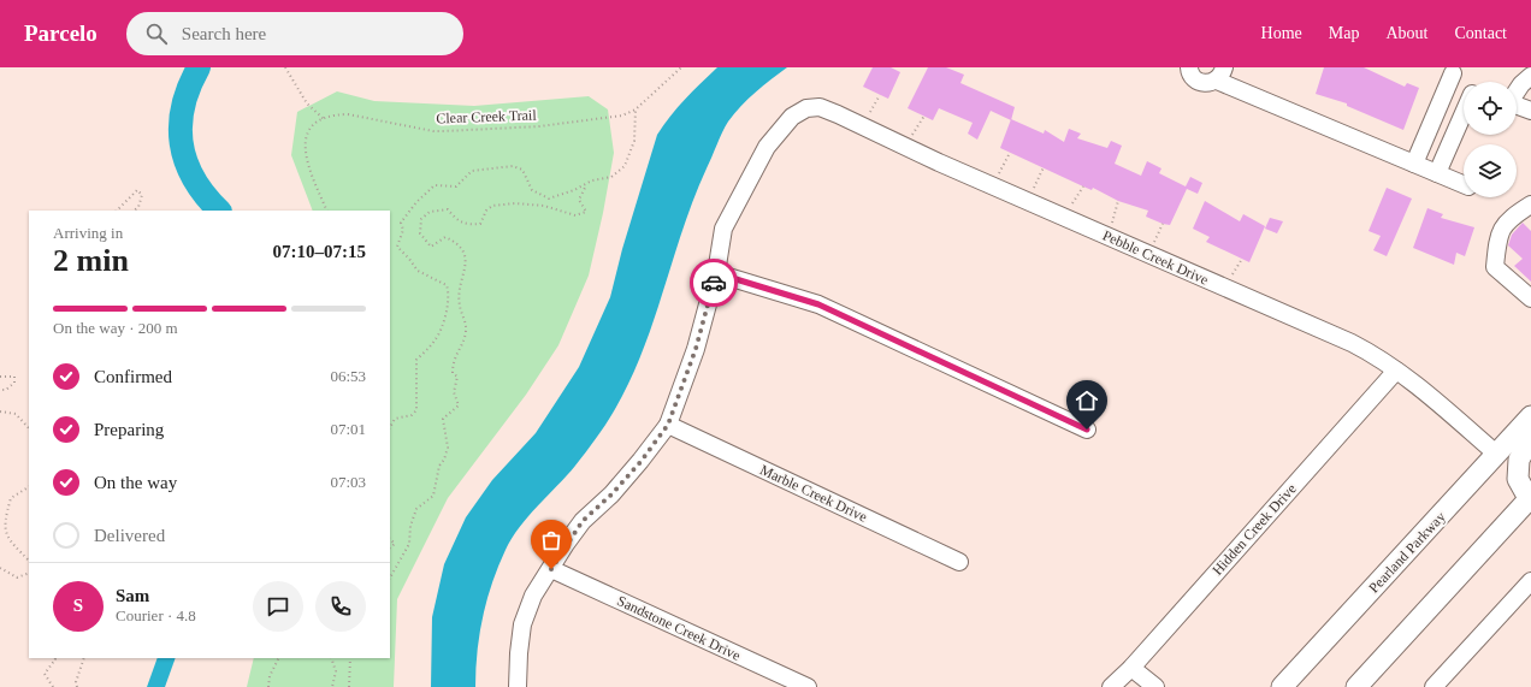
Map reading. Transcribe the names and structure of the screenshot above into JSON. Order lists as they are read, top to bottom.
{
  "streets": {
    "main road": ["Pearland Parkway"],
    "street": [
      "Pebble Creek Drive",
      "Marble Creek Drive",
      "Hidden Creek Drive",
      "Sandstone Creek Drive"
    ],
    "path": ["Clear Creek Trail"]
  },
  "crossings": [
    ["Pebble Creek Drive", "Hidden Creek Drive"],
    ["Pebble Creek Drive", "Pearland Parkway"]
  ],
  "page": {
    "header": "Parcelo",
    "search": "Search here",
    "nav": [
      "Home",
      "Map",
      "About",
      "Contact"
    ],
    "heading": ["2 min", "Arriving in", "07:10–07:15"],
    "panel": ["Sam", "Courier · 4.8"],
    "bar": "On the way · 200 m",
    "list": [
      ["Confirmed", "06:53"],
      ["Preparing", "07:01"],
      ["On the way", "07:03"],
      "Delivered"
    ],
    "round": "S"
  }
}
